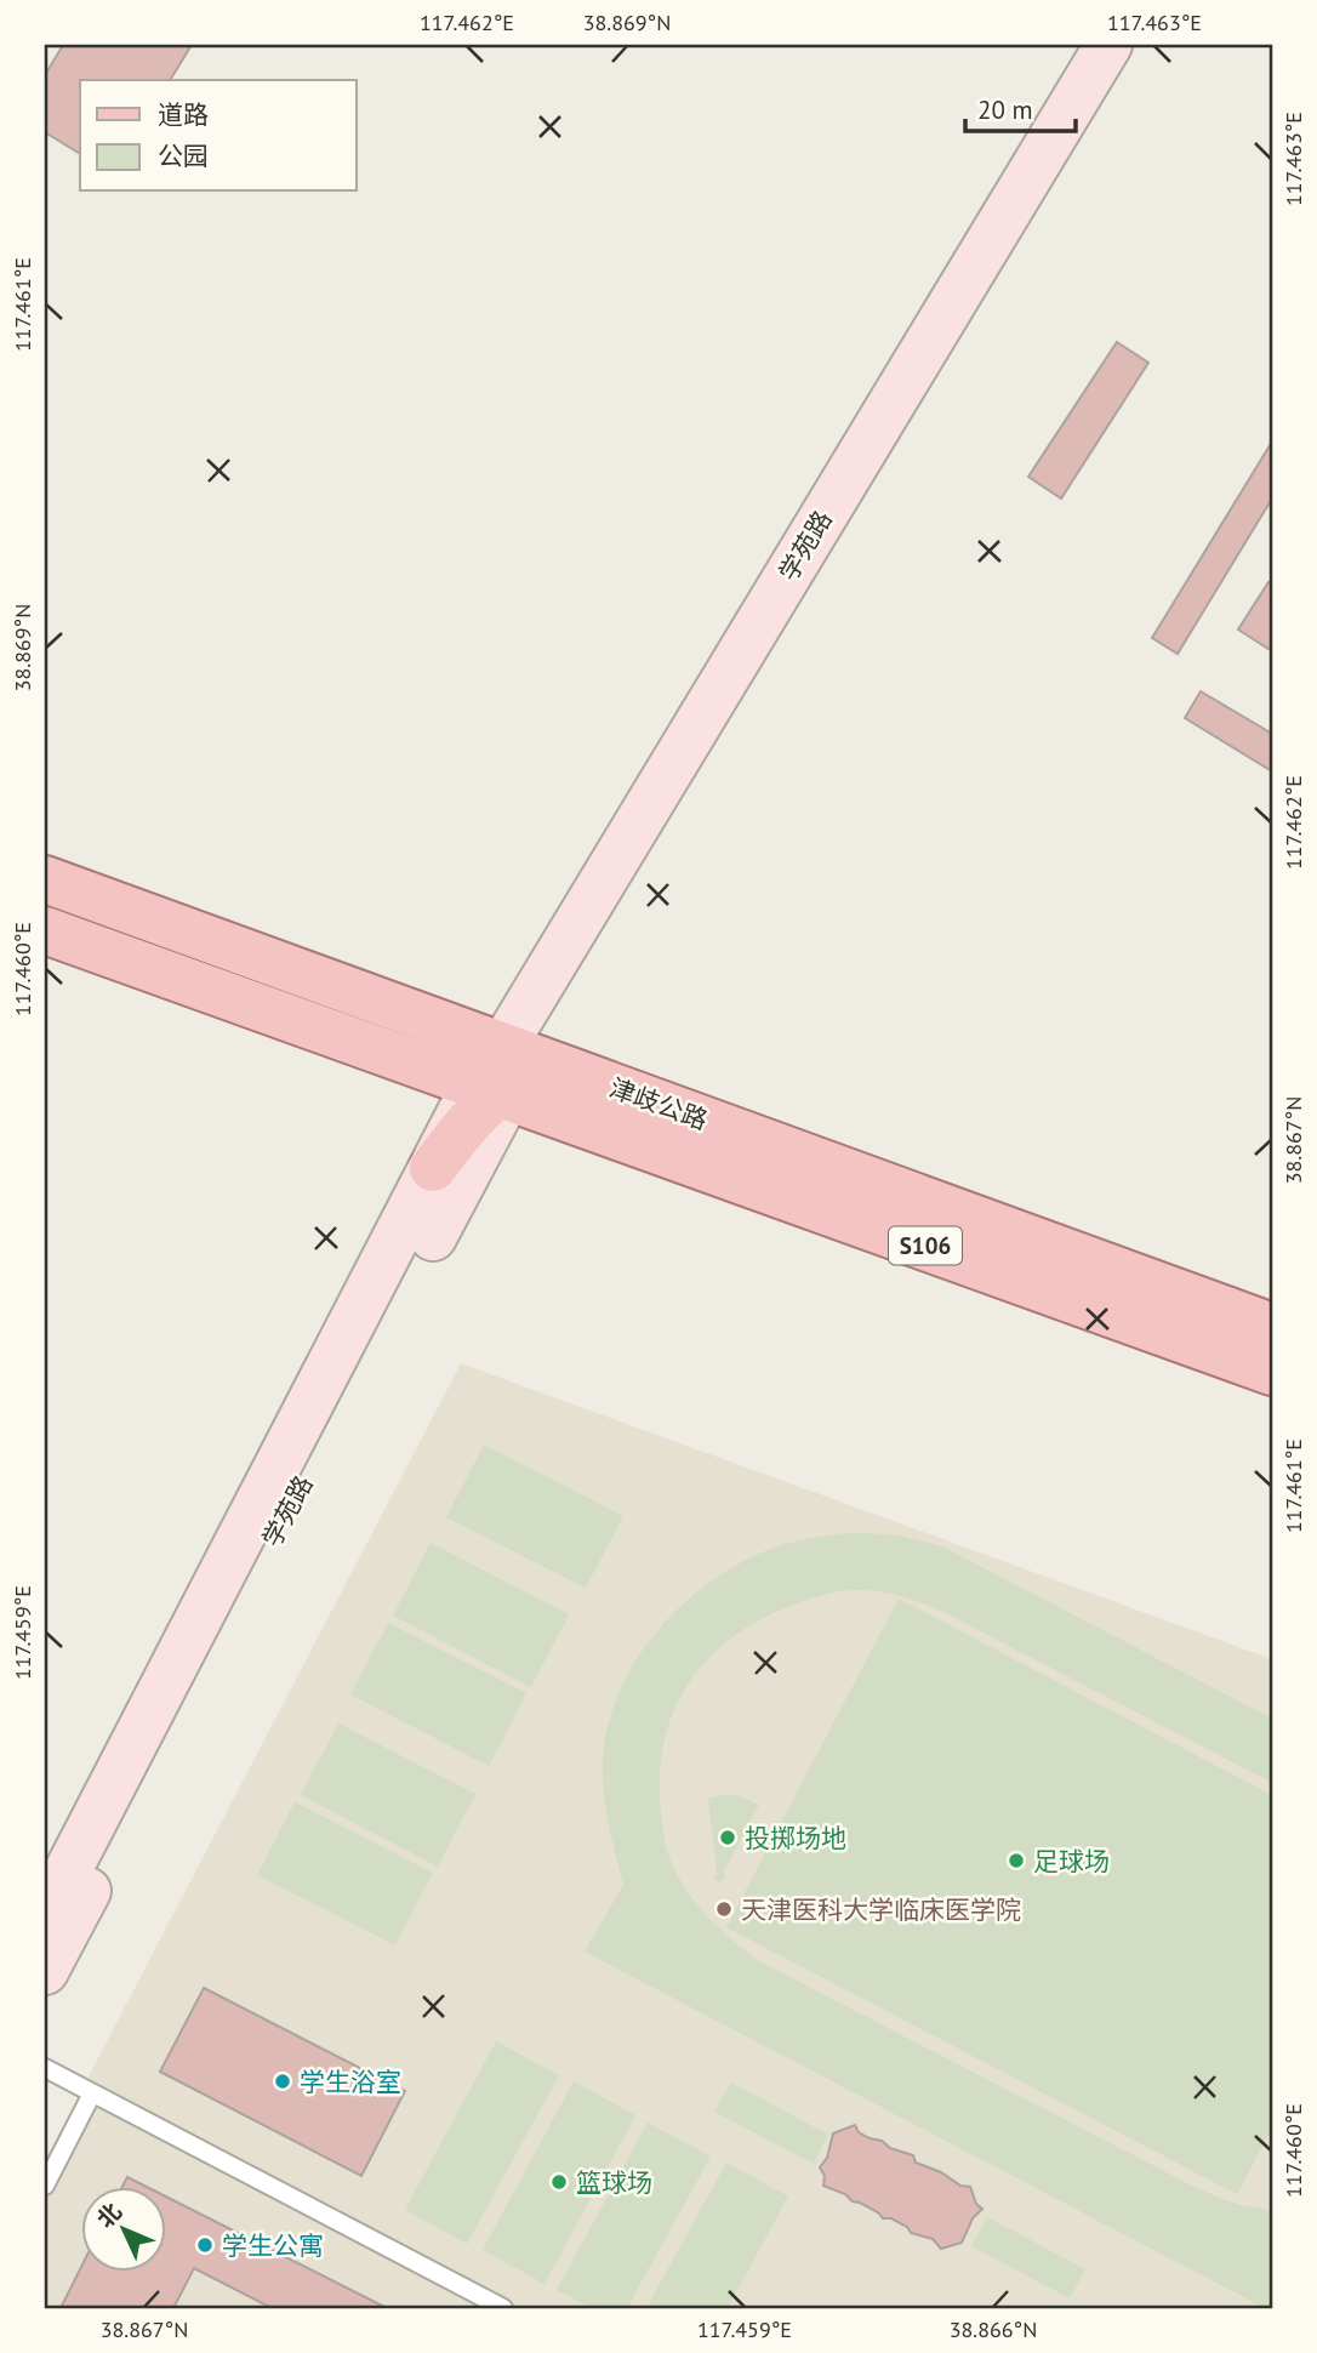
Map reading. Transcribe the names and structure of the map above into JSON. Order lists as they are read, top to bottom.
{
  "streets": {
    "main road": ["津歧公路", "S106"],
    "street": ["学苑路"]
  },
  "crossings": [
    ["学苑路", "津歧公路"]
  ],
  "places": [
    "投掷场地",
    "足球场",
    "天津医科大学临床医学院",
    "学生浴室",
    "篮球场",
    "学生公寓"
  ],
  "legend": ["道路", "公园"],
  "scale_bar": "20 m",
  "north": "top left",
  "coordinates": [
    "117.462°E",
    "38.869°N",
    "117.463°E",
    "117.461°E",
    "117.460°E",
    "38.867°N",
    "117.459°E",
    "38.866°N"
  ]
}
